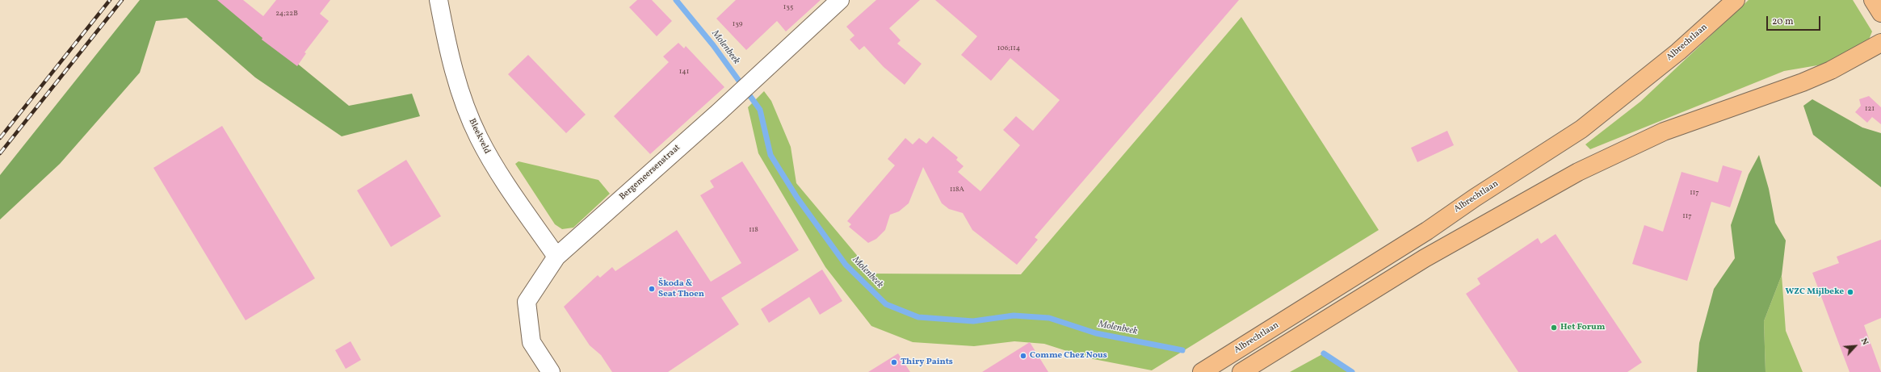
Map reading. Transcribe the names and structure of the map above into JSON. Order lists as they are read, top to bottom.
{
  "streets": {
    "main road": ["Albrechtlaan"],
    "street": ["Bleekveld", "Bergemeersenstraat"]
  },
  "crossings": [
    ["Bleekveld", "Bergemeersenstraat"]
  ],
  "water": ["Molenbeek"],
  "places": [
    "Škoda & Seat Thoen",
    "WZC Mijlbeke",
    "Het Forum",
    "Comme Chez Nous",
    "Thiry Paints"
  ],
  "house_numbers": [
    "135",
    "24;22B",
    "139",
    "106;114",
    "141",
    "121",
    "118A",
    "117",
    "117",
    "118"
  ],
  "scale_bar": "20 m",
  "north": "top right"
}
